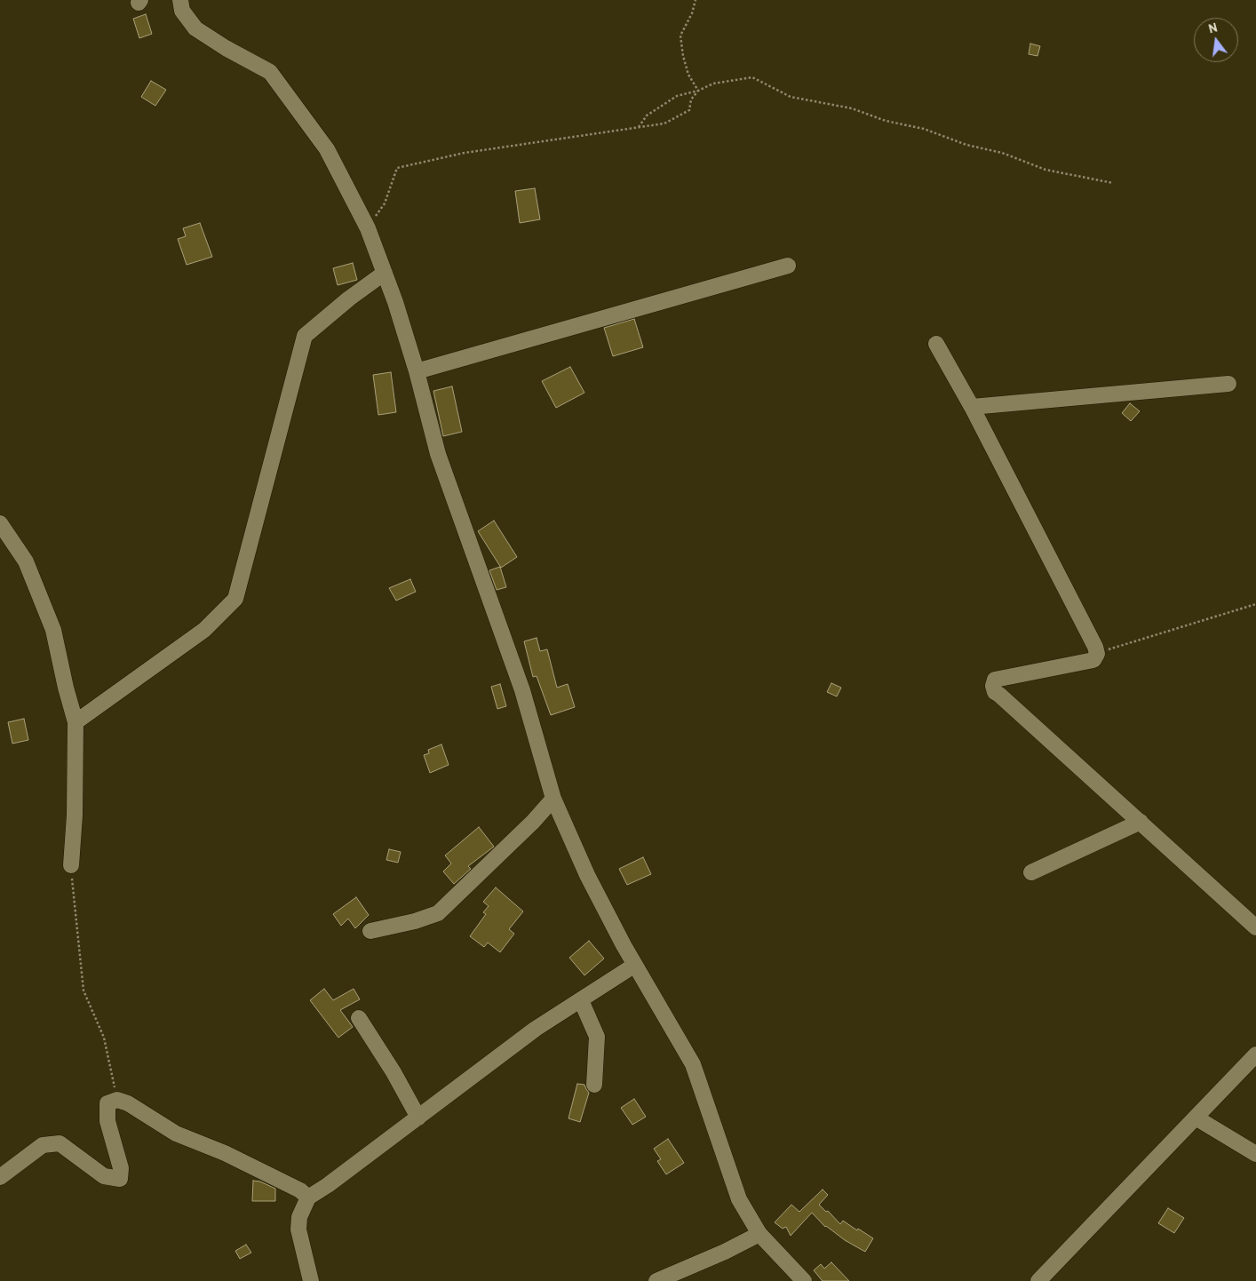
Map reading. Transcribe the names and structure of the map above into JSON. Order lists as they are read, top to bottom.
{
  "north": "top"
}
